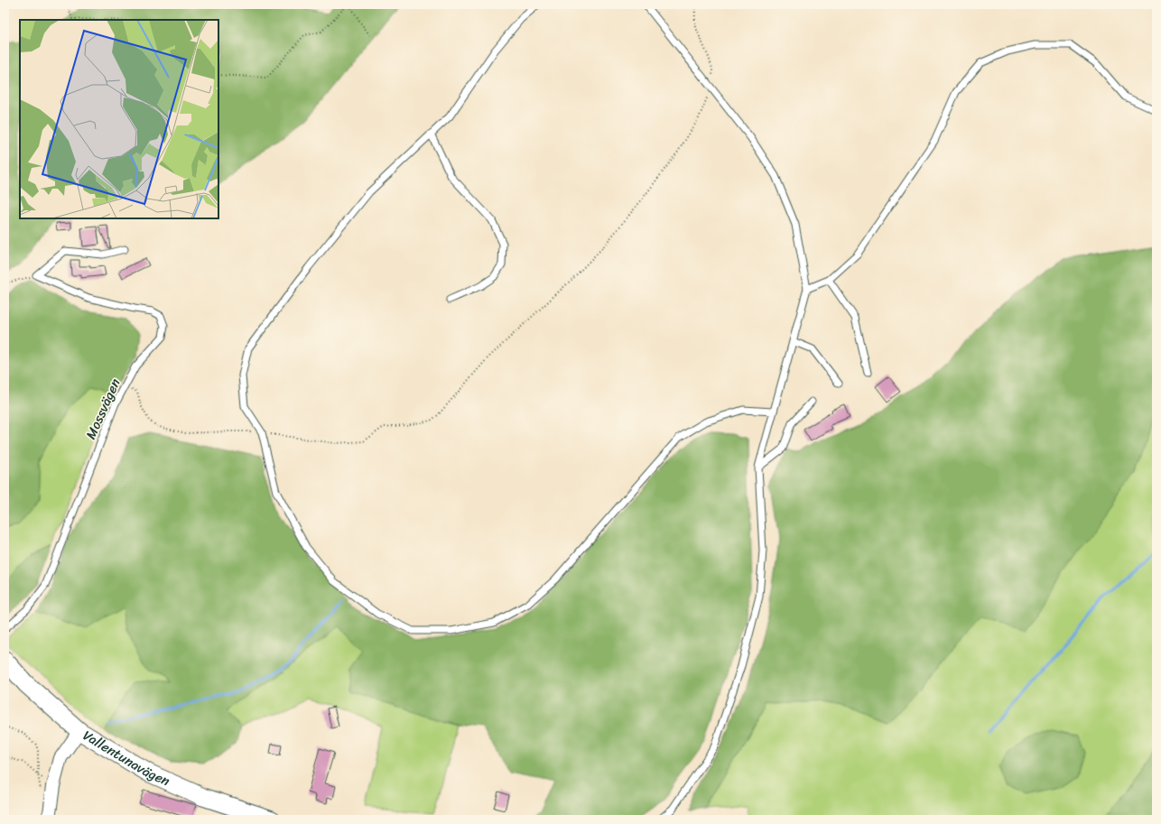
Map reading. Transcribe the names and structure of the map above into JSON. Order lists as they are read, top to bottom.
{
  "streets": {
    "main road": ["Vallentunavägen"],
    "lane": ["Mossvägen"]
  }
}
